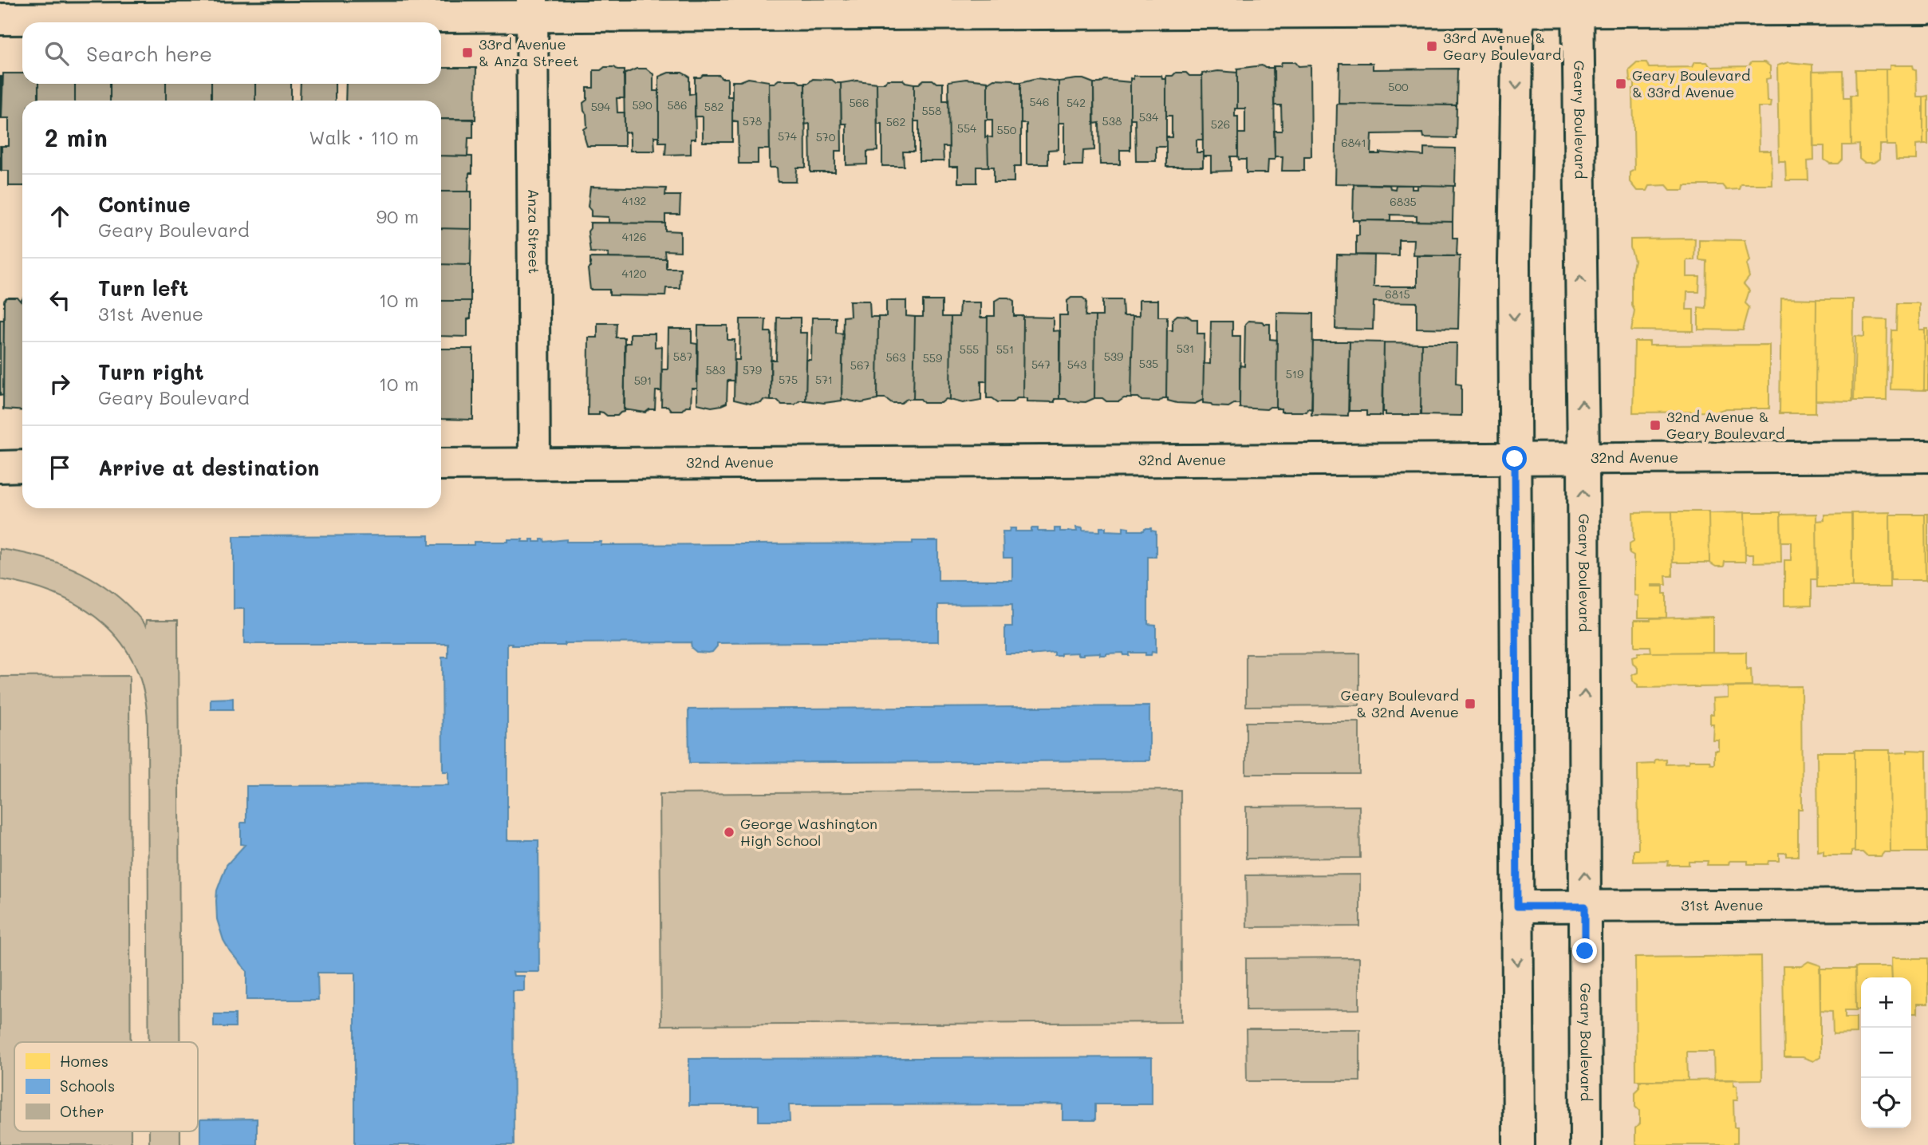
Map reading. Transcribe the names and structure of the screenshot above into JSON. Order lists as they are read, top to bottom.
{
  "streets": {
    "street": [
      "Geary Boulevard",
      "Anza Street",
      "32nd Avenue",
      "31st Avenue"
    ]
  },
  "crossings": [
    ["Geary Boulevard", "32nd Avenue"],
    ["Geary Boulevard", "31st Avenue"],
    ["Anza Street", "32nd Avenue"]
  ],
  "places": {
    "transit": [
      "33rd Avenue & Geary Boulevard",
      "33rd Avenue & Anza Street",
      "Geary Boulevard & 33rd Avenue",
      "32nd Avenue & Geary Boulevard",
      "Geary Boulevard & 32nd Avenue"
    ],
    "other": ["George Washington High School"]
  },
  "house_numbers": [
    "500",
    "546",
    "566",
    "542",
    "590",
    "586",
    "594",
    "582",
    "558",
    "534",
    "578",
    "538",
    "562",
    "526",
    "554",
    "550",
    "574",
    "570",
    "6841",
    "4132",
    "6835",
    "4126",
    "4120",
    "6815",
    "531",
    "555",
    "551",
    "587",
    "539",
    "563",
    "559",
    "535",
    "547",
    "543",
    "567",
    "583",
    "579",
    "519",
    "575",
    "571",
    "591"
  ],
  "legend": ["Homes", "Schools", "Other"],
  "page": {
    "search": "Search here",
    "heading": ["2 min", "Walk · 110 m"],
    "list": [
      ["Continue", "Geary Boulevard", "90 m"],
      ["Turn left", "31st Avenue", "10 m"],
      ["Turn right", "Geary Boulevard", "10 m"],
      "Arrive at destination"
    ],
    "map_buttons": ["+", "−"]
  }
}
